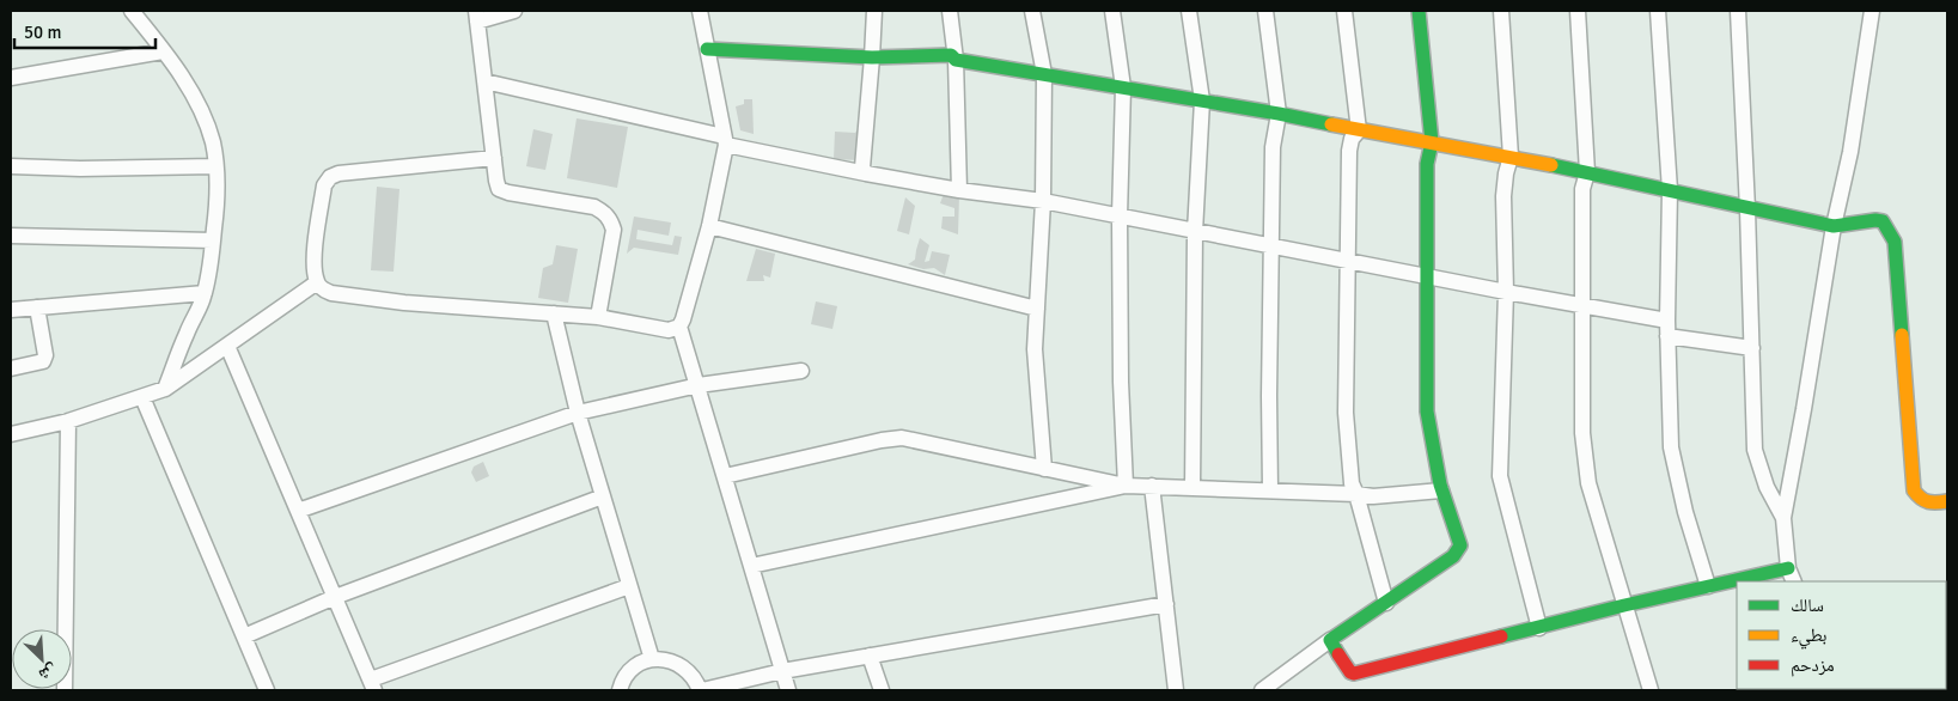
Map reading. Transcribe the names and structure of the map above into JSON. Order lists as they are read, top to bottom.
{
  "legend": ["سالك", "بطيء", "مزدحم"],
  "scale_bar": "50 m",
  "north": "bottom right"
}
